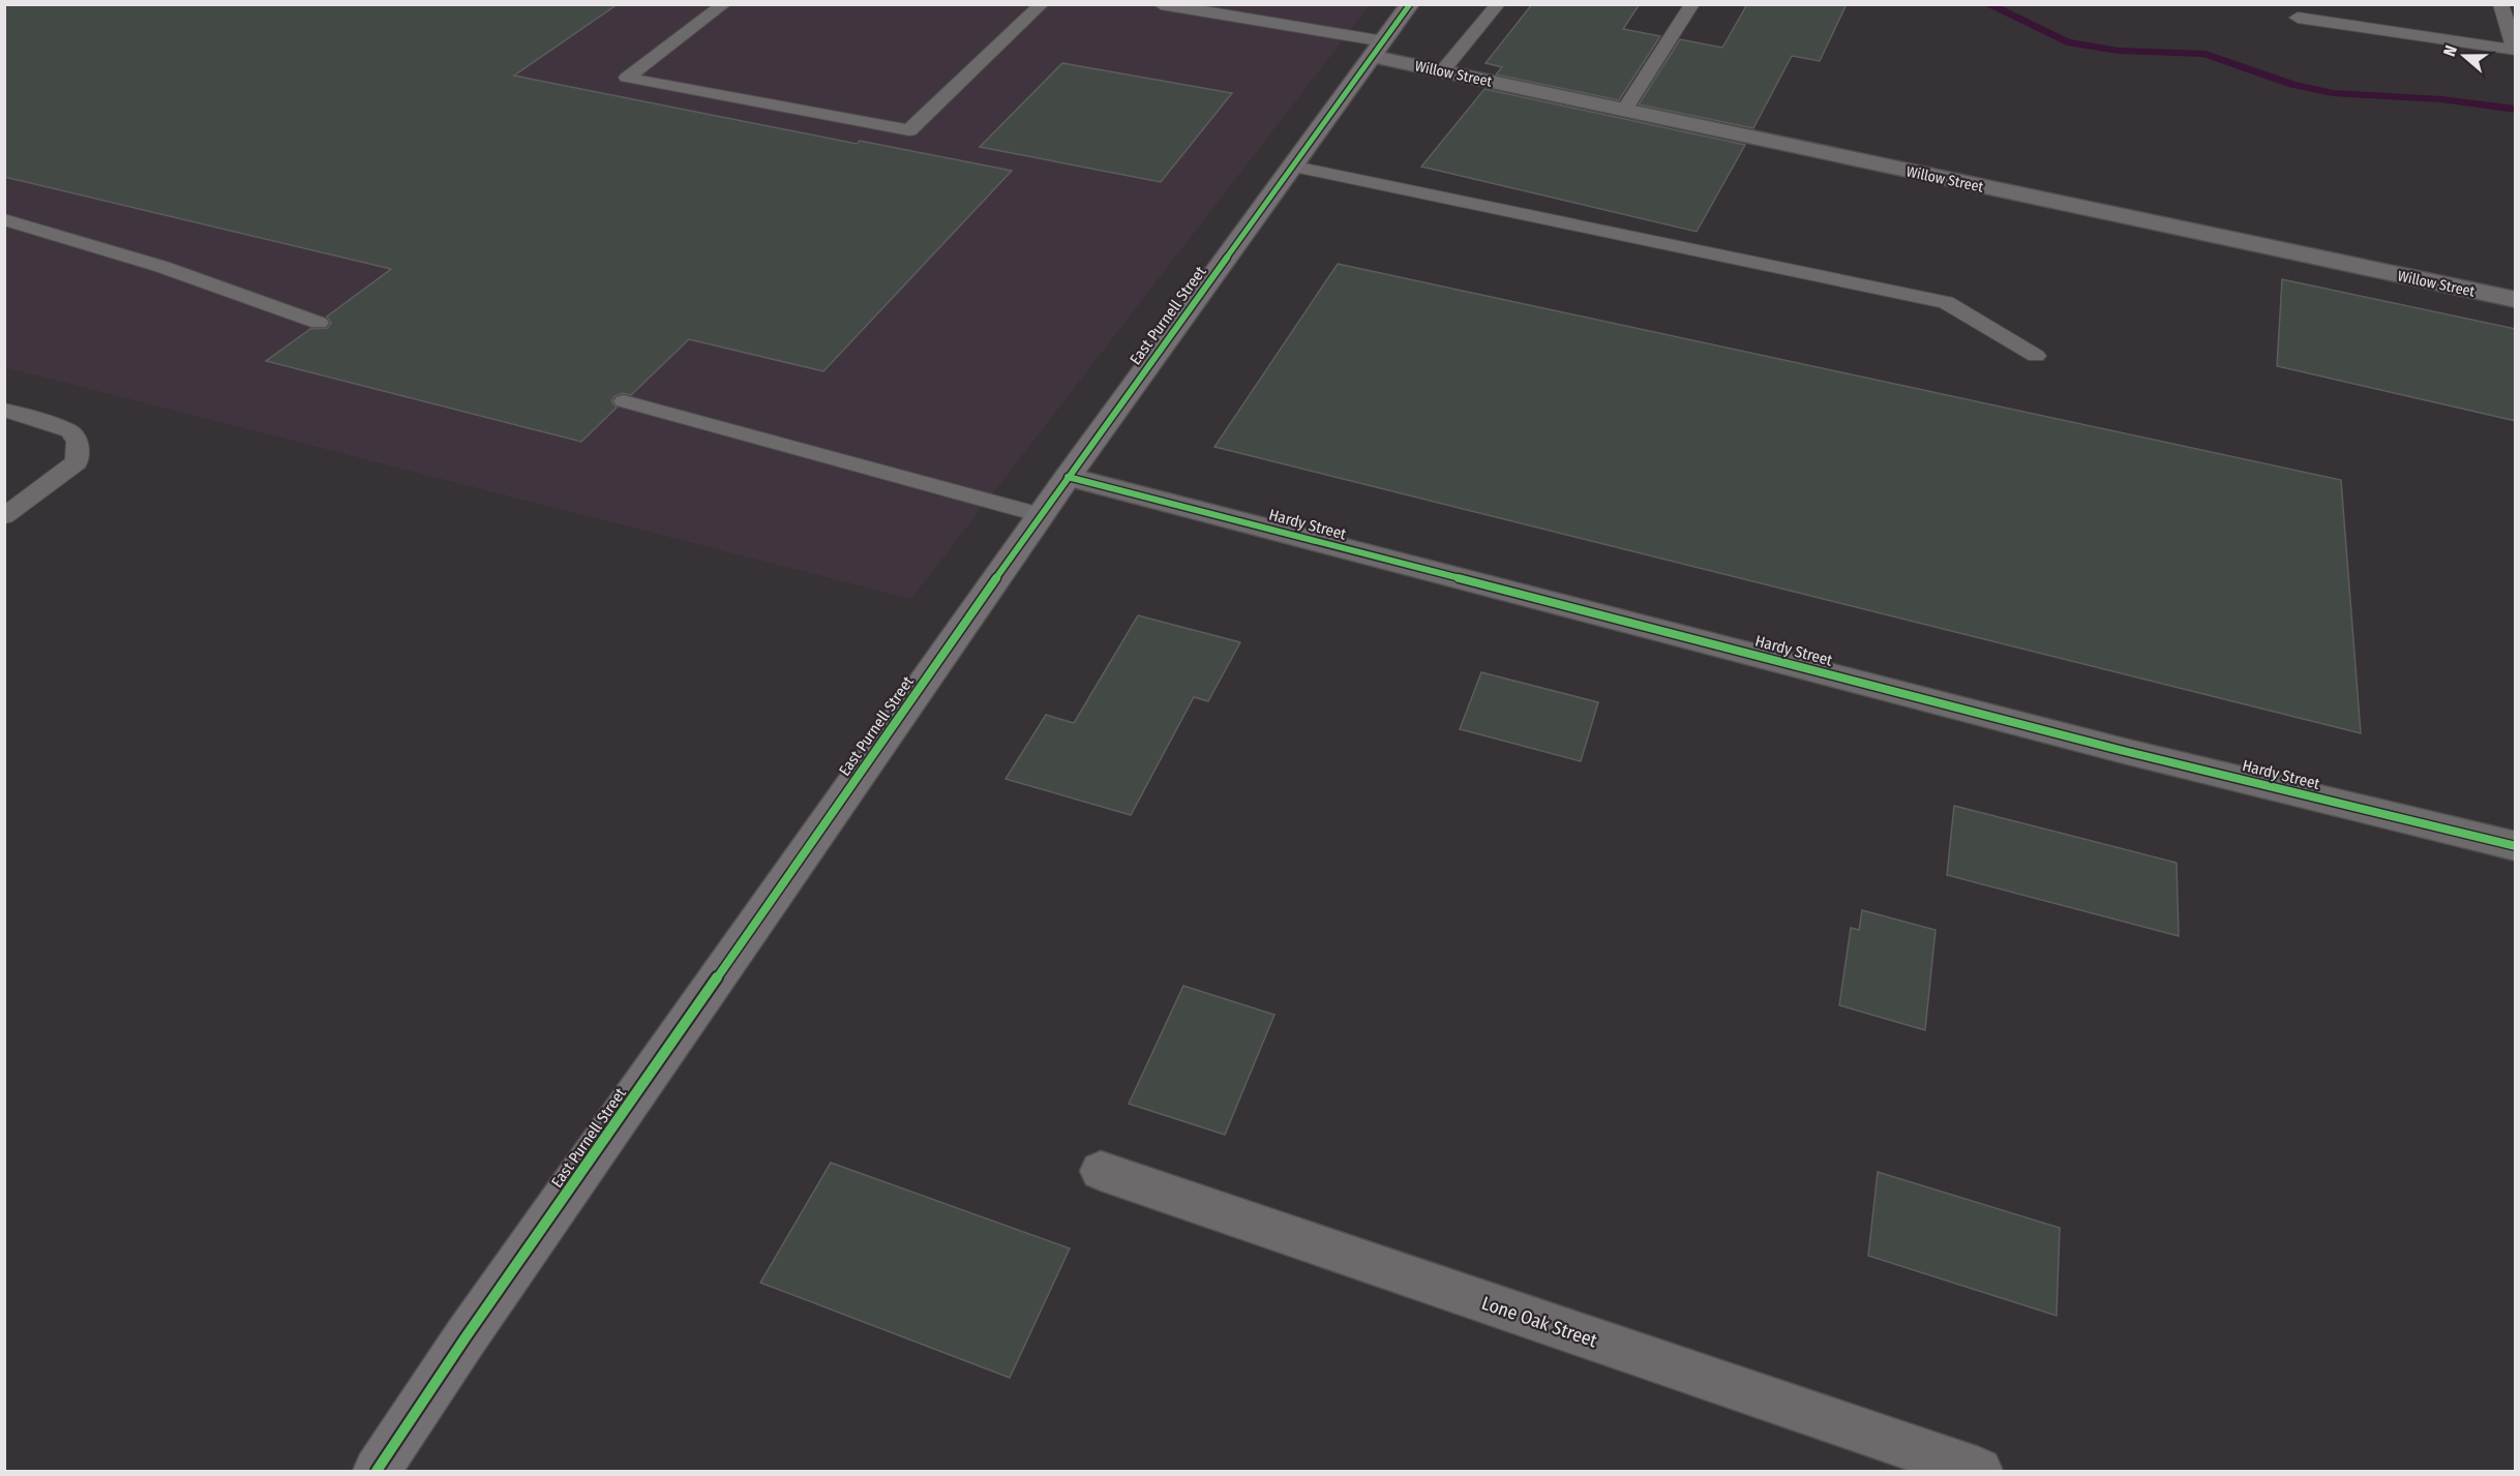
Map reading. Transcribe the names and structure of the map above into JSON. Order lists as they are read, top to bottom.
{
  "streets": {
    "street": [
      "Willow Street",
      "East Purnell Street",
      "Hardy Street",
      "Lone Oak Street"
    ]
  },
  "crossings": [
    ["Willow Street", "East Purnell Street"],
    ["East Purnell Street", "Hardy Street"]
  ],
  "north": "left"
}
